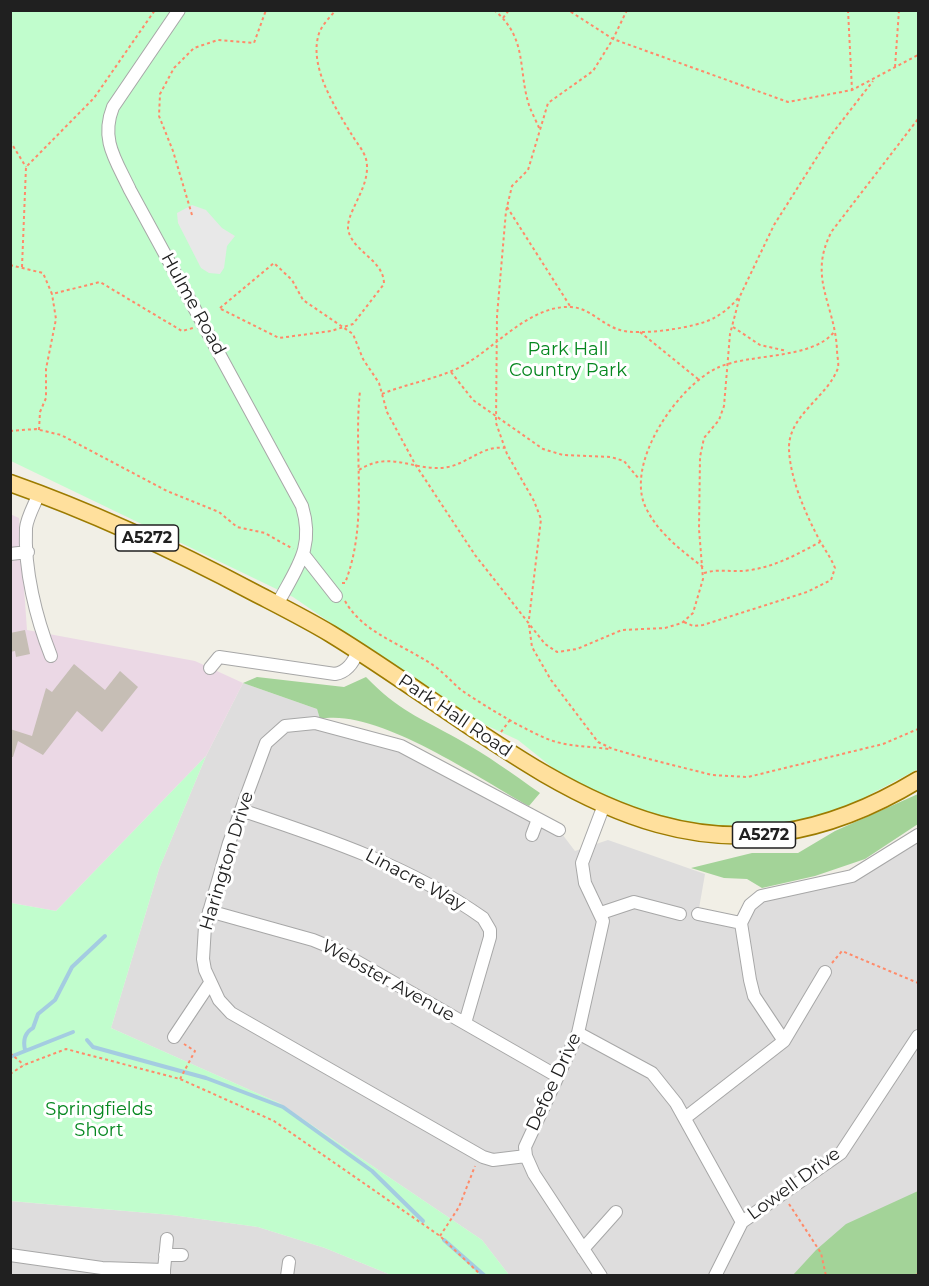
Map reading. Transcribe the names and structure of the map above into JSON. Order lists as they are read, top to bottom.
{
  "streets": {
    "main road": ["A5272", "Park Hall Road"],
    "street": [
      "Hulme Road",
      "Harington Drive",
      "Linacre Way",
      "Webster Avenue",
      "Defoe Drive",
      "Lowell Drive"
    ]
  },
  "crossings": [
    ["Hulme Road", "Park Hall Road"],
    ["Harington Drive", "Linacre Way"],
    ["Harington Drive", "Webster Avenue"],
    ["Harington Drive", "Defoe Drive"],
    ["Linacre Way", "Webster Avenue"],
    ["Webster Avenue", "Defoe Drive"]
  ],
  "parks": ["Park Hall Country Park", "Springfields Short"]
}
